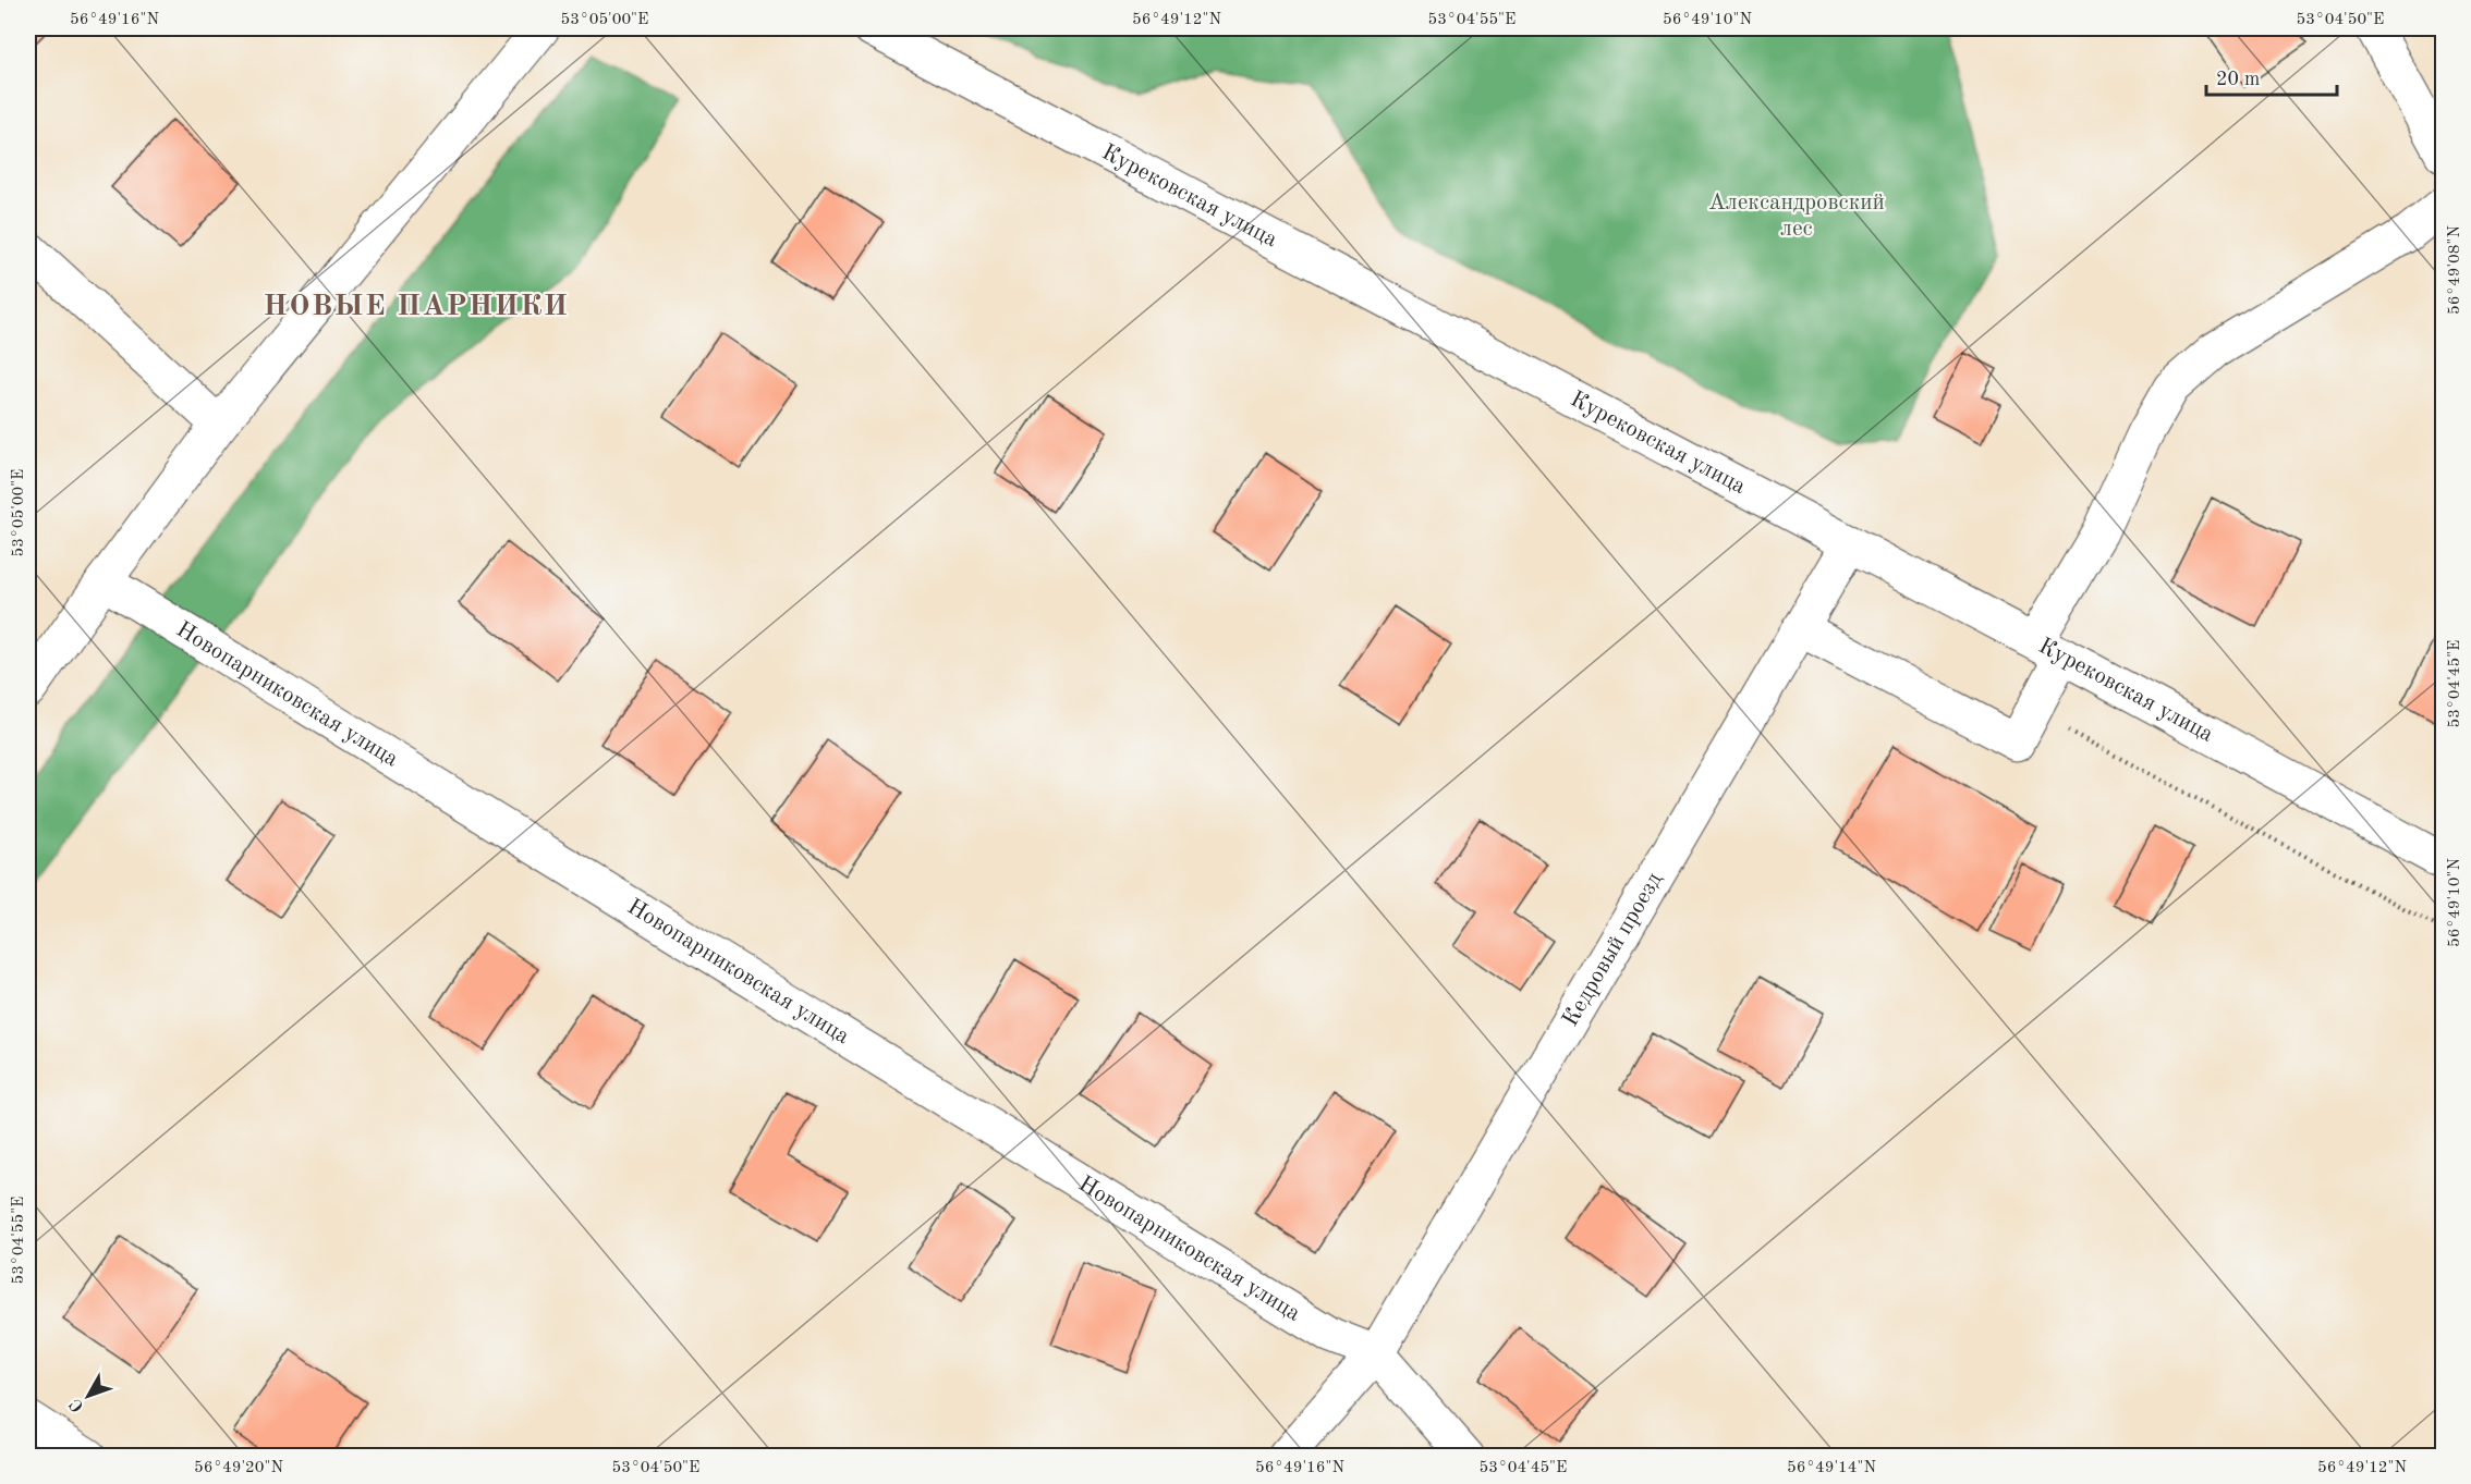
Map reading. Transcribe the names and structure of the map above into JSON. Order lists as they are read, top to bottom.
{
  "streets": {
    "street": ["Курековская улица", "Новопарниковская улица", "Кедровый проезд"]
  },
  "crossings": [
    ["Курековская улица", "Кедровый проезд"],
    ["Новопарниковская улица", "Кедровый проезд"]
  ],
  "districts": ["НОВЫЕ ПАРНИКИ"],
  "parks": ["Александровский лес"],
  "scale_bar": "20 m",
  "north": "bottom left",
  "coordinates": [
    "56°49'16\"N",
    "53°05'00\"E",
    "56°49'12\"N",
    "53°04'55\"E",
    "56°49'10\"N",
    "53°04'50\"E",
    "56°49'08\"N",
    "53°04'45\"E",
    "56°49'20\"N",
    "56°49'14\"N"
  ]
}
